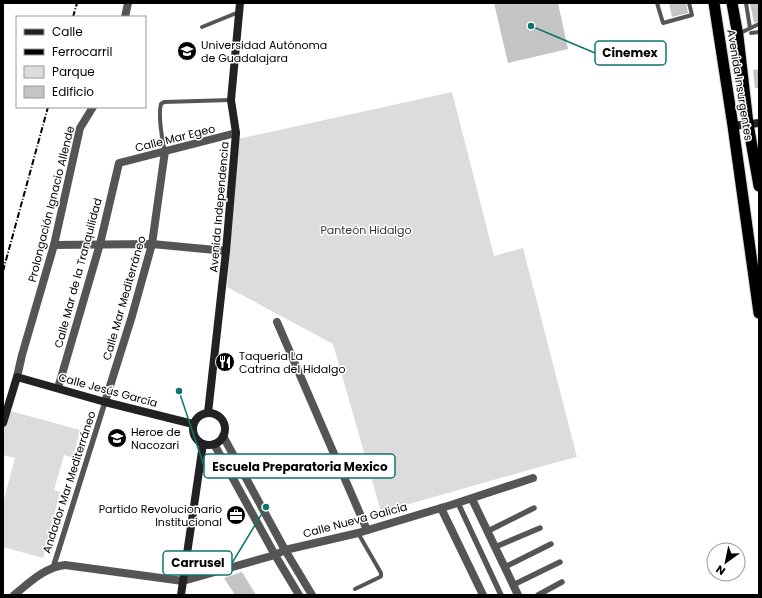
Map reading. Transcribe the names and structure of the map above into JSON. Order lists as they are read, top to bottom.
{
  "streets": {
    "highway": ["Avenida Insurgentes"],
    "main road": ["Prolongación Ignacio Allende", "Avenida Independencia", "Calle Jesús García"],
    "street": [
      "Calle Mar Egeo",
      "Calle Mar de la Tranquilidad",
      "Calle Mar Mediterráneo",
      "Andador Mar Mediterráneo",
      "Calle Nueva Galicia"
    ]
  },
  "crossings": [
    ["Calle Mar Egeo", "Avenida Independencia"],
    ["Calle Mar Egeo", "Calle Mar de la Tranquilidad"],
    ["Calle Mar Egeo", "Calle Mar Mediterráneo"],
    ["Prolongación Ignacio Allende", "Calle Jesús García"],
    ["Avenida Independencia", "Calle Jesús García"],
    ["Calle Mar de la Tranquilidad", "Calle Jesús García"],
    ["Calle Mar Mediterráneo", "Calle Jesús García"],
    ["Calle Mar Mediterráneo", "Andador Mar Mediterráneo"],
    ["Calle Jesús García", "Andador Mar Mediterráneo"]
  ],
  "parks": ["Panteón Hidalgo"],
  "places": {
    "other": ["Cinemex", "Escuela Preparatoria Mexico", "Carrusel"],
    "school or university": ["Universidad Autónoma de Guadalajara", "Heroe de Nacozari"],
    "restaurant": ["Taqueria La Catrina del Hidalgo"],
    "office": ["Partido Revolucionario Institucional"]
  },
  "legend": [
    "Calle",
    "Ferrocarril",
    "Parque",
    "Edificio"
  ],
  "north": "bottom left"
}
